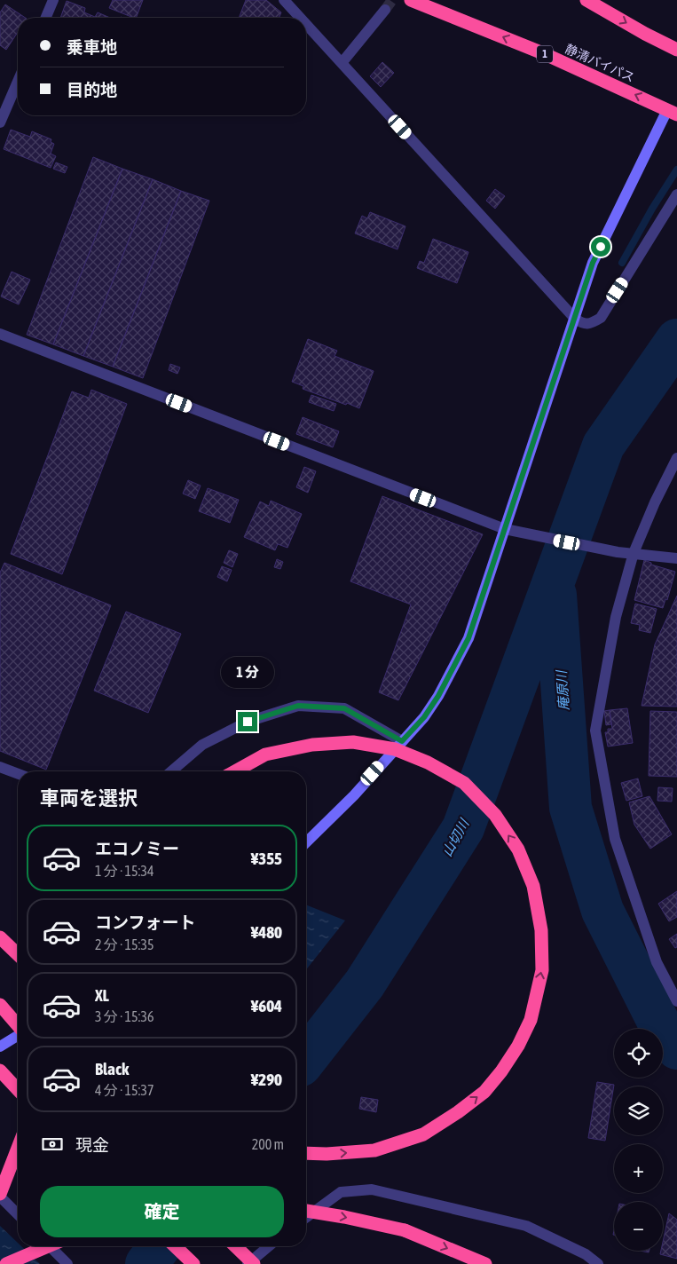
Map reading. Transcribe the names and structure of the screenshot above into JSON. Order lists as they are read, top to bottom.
{
  "streets": {
    "highway": ["1", "静清バイパス"]
  },
  "water": ["庵原川", "山切川"],
  "page": {
    "banner": ["乗車地", "目的地"],
    "bubble": "1 分",
    "heading": "車両を選択",
    "list": [
      {
        "name": "エコノミー",
        "note": "1 分 · 15:34",
        "value": "¥355"
      },
      {
        "name": "コンフォート",
        "note": "2 分 · 15:35",
        "value": "¥480"
      },
      {
        "name": "XL",
        "note": "3 分 · 15:36",
        "value": "¥604"
      },
      {
        "name": "Black",
        "note": "4 分 · 15:37",
        "value": "¥290"
      }
    ],
    "map_buttons": ["+", "−"],
    "pay": ["現金", "200 m"],
    "buttons": "確定"
  }
}
